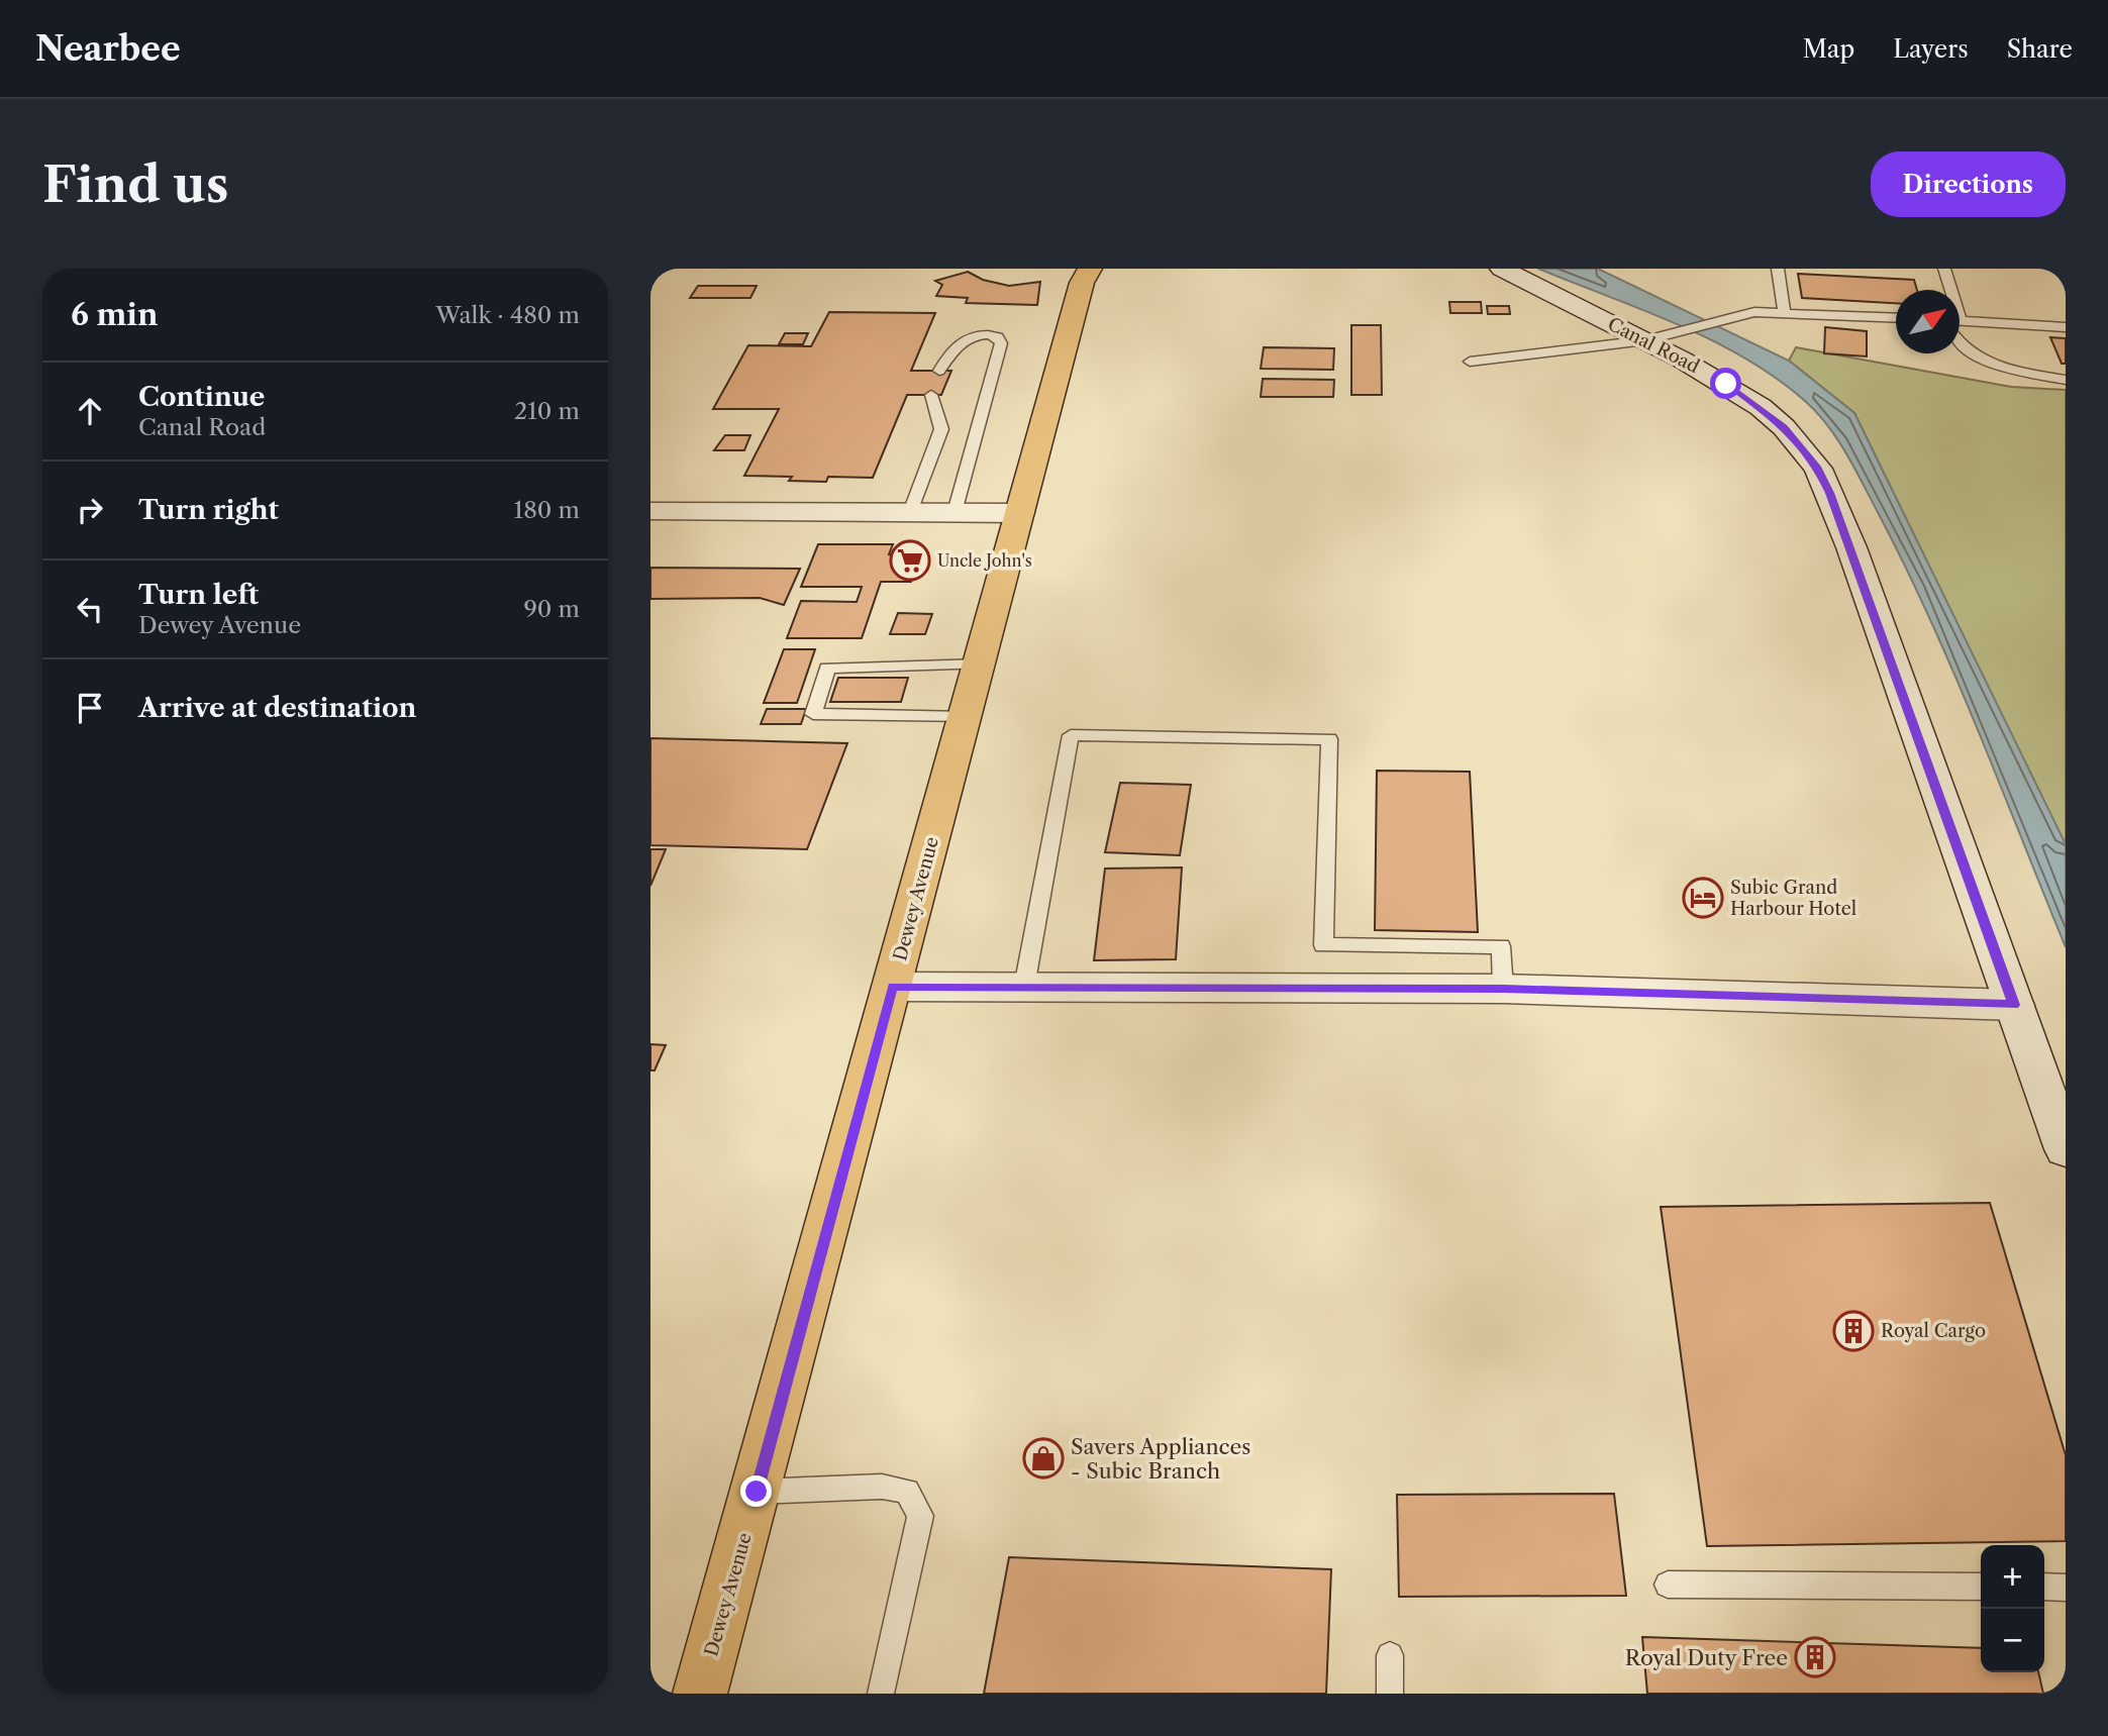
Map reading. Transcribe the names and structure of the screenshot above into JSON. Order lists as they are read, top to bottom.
{
  "streets": {
    "main road": ["Canal Road", "Dewey Avenue"]
  },
  "places": {
    "supermarket": ["Uncle John's"],
    "hotel": ["Subic Grand Harbour Hotel"],
    "building": ["Royal Cargo", "Royal Duty Free"],
    "shop": ["Savers Appliances - Subic Branch"]
  },
  "north": "top right",
  "page": {
    "header": "Nearbee",
    "nav": ["Map", "Layers", "Share"],
    "buttons": "Directions",
    "title": "Find us",
    "heading": ["6 min", "Walk · 480 m"],
    "list": [
      ["Continue", "Canal Road", "210 m"],
      ["Turn right", "180 m"],
      ["Turn left", "Dewey Avenue", "90 m"],
      "Arrive at destination"
    ],
    "map_buttons": ["+", "−"]
  }
}
